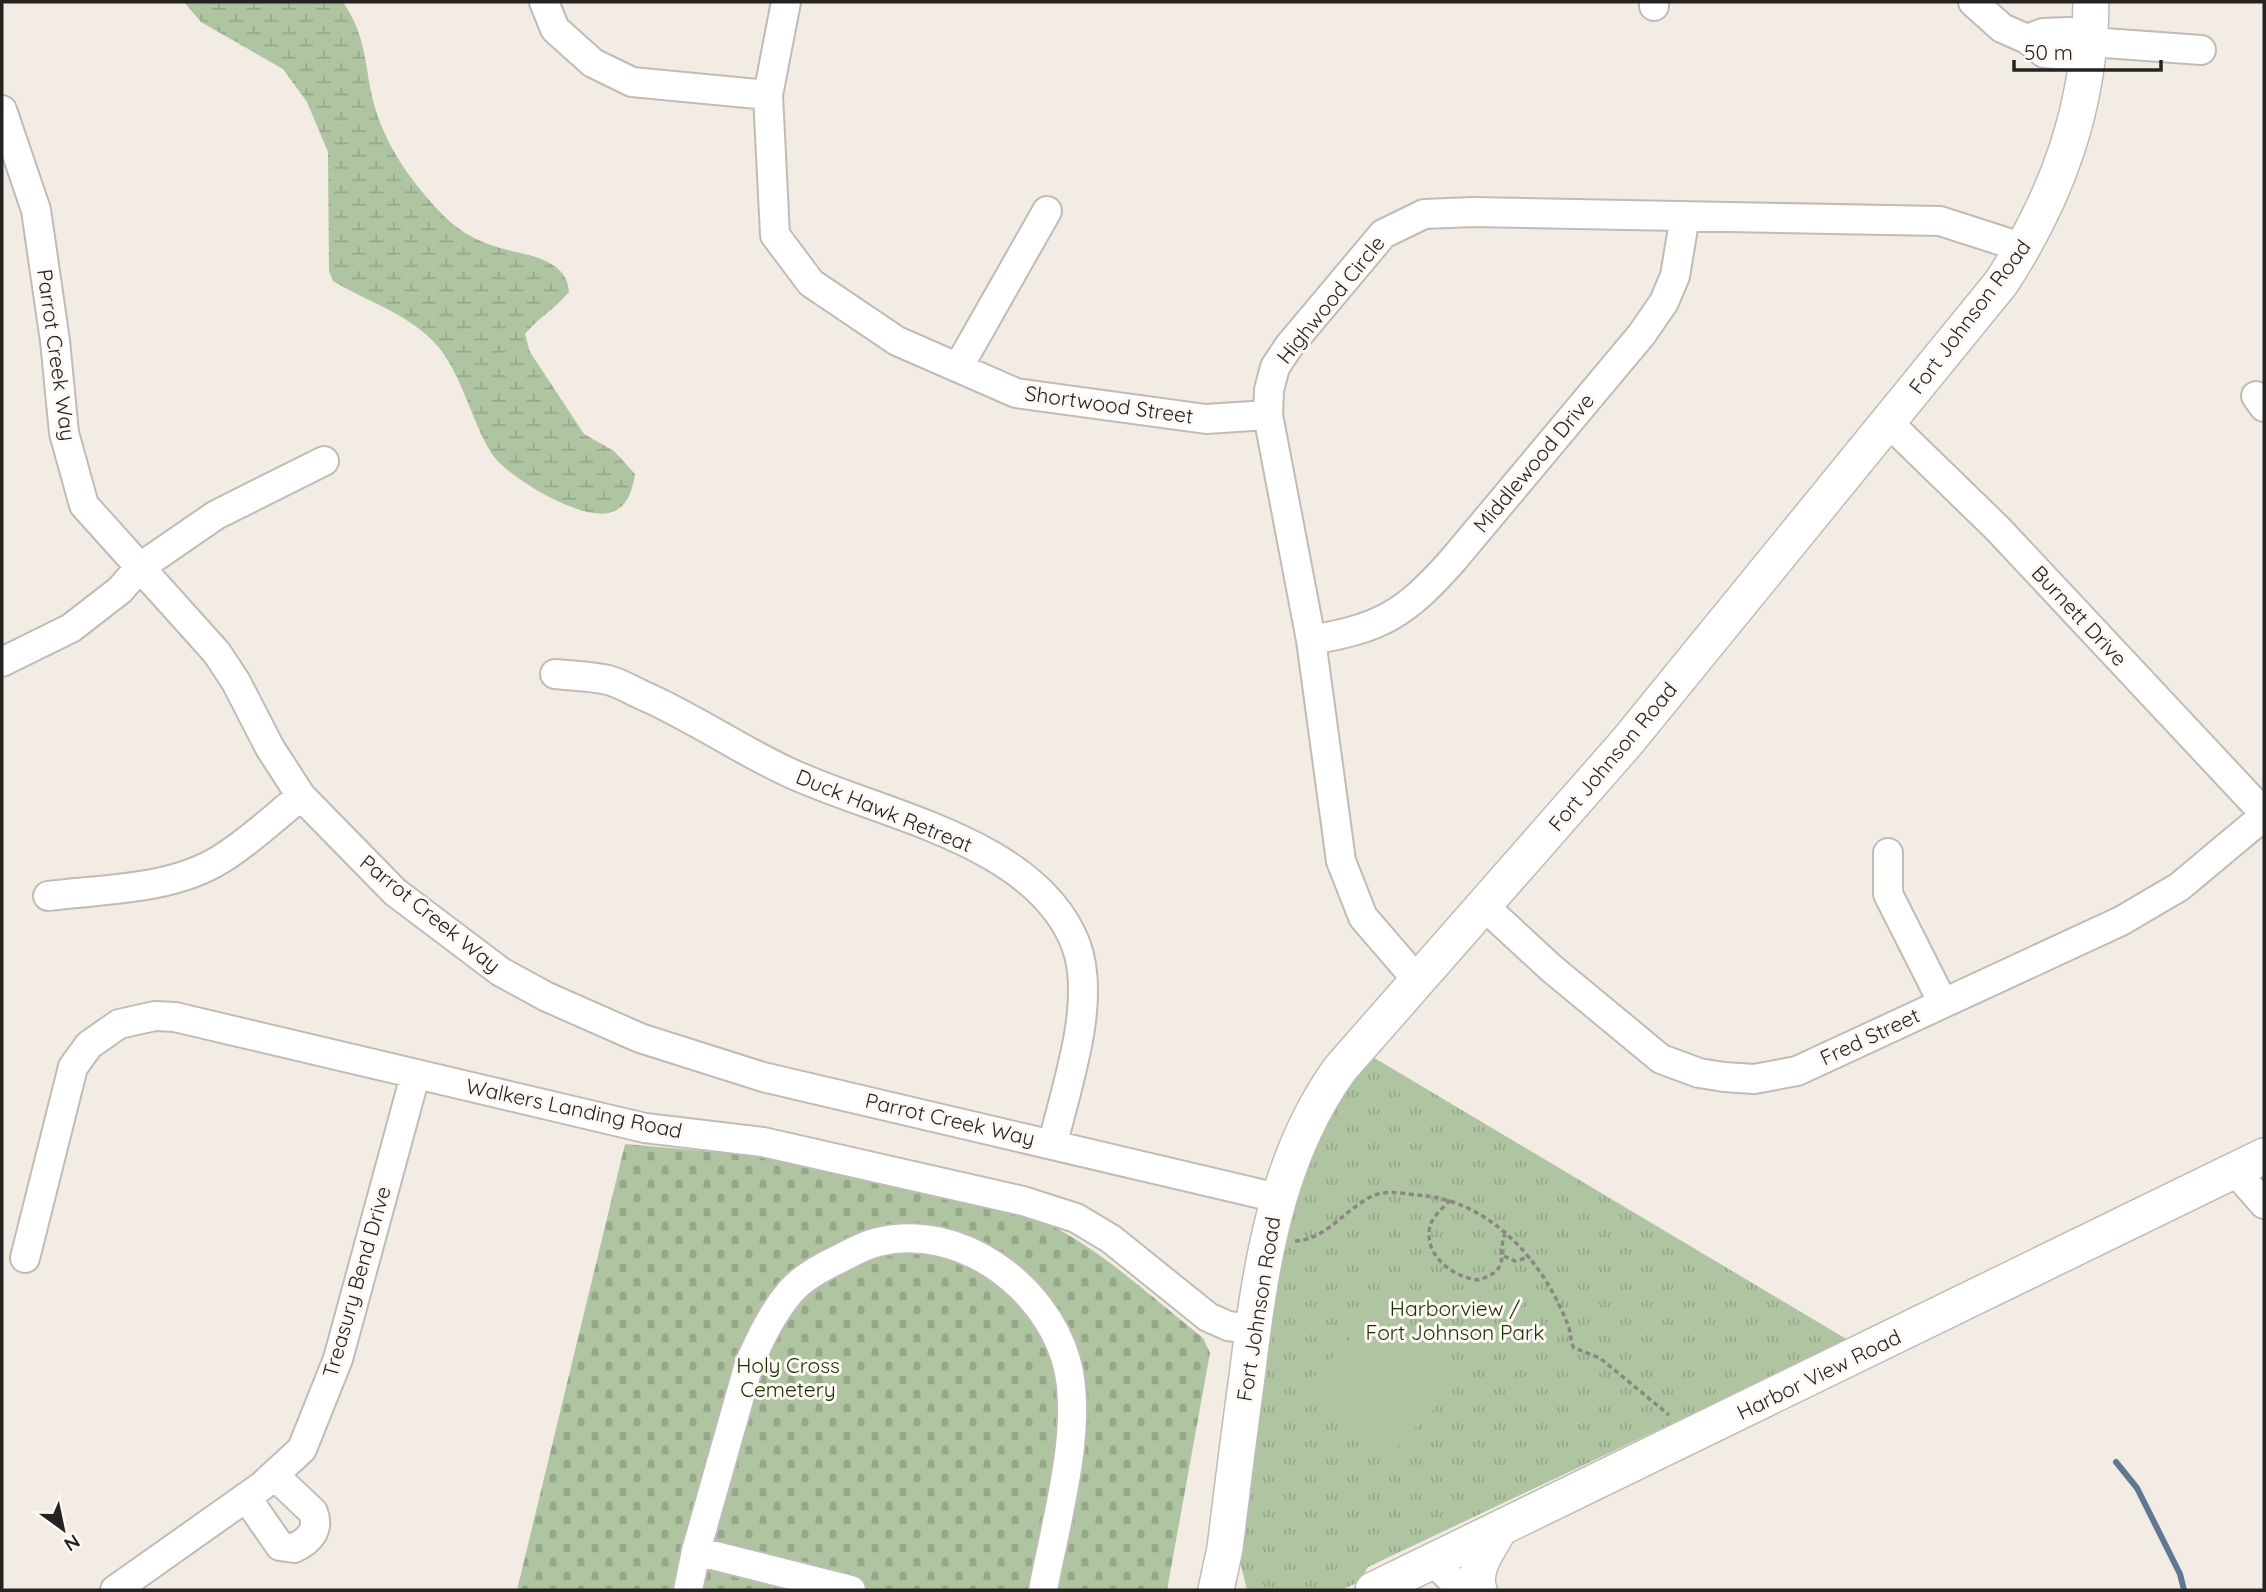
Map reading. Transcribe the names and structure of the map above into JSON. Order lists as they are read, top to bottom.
{
  "streets": {
    "main road": ["Fort Johnson Road", "Harbor View Road"],
    "street": [
      "Highwood Circle",
      "Parrot Creek Way",
      "Shortwood Street",
      "Middlewood Drive",
      "Burnett Drive",
      "Duck Hawk Retreat",
      "Fred Street",
      "Walkers Landing Road",
      "Treasury Bend Drive"
    ]
  },
  "crossings": [
    ["Highwood Circle", "Fort Johnson Road"],
    ["Highwood Circle", "Shortwood Street"],
    ["Highwood Circle", "Middlewood Drive"],
    ["Fort Johnson Road", "Parrot Creek Way"],
    ["Fort Johnson Road", "Burnett Drive"],
    ["Fort Johnson Road", "Fred Street"],
    ["Fort Johnson Road", "Walkers Landing Road"],
    ["Parrot Creek Way", "Duck Hawk Retreat"],
    ["Burnett Drive", "Fred Street"],
    ["Walkers Landing Road", "Treasury Bend Drive"]
  ],
  "parks": ["Harborview / Fort Johnson Park", "Holy Cross Cemetery"],
  "scale_bar": "50 m",
  "north": "bottom right"
}
